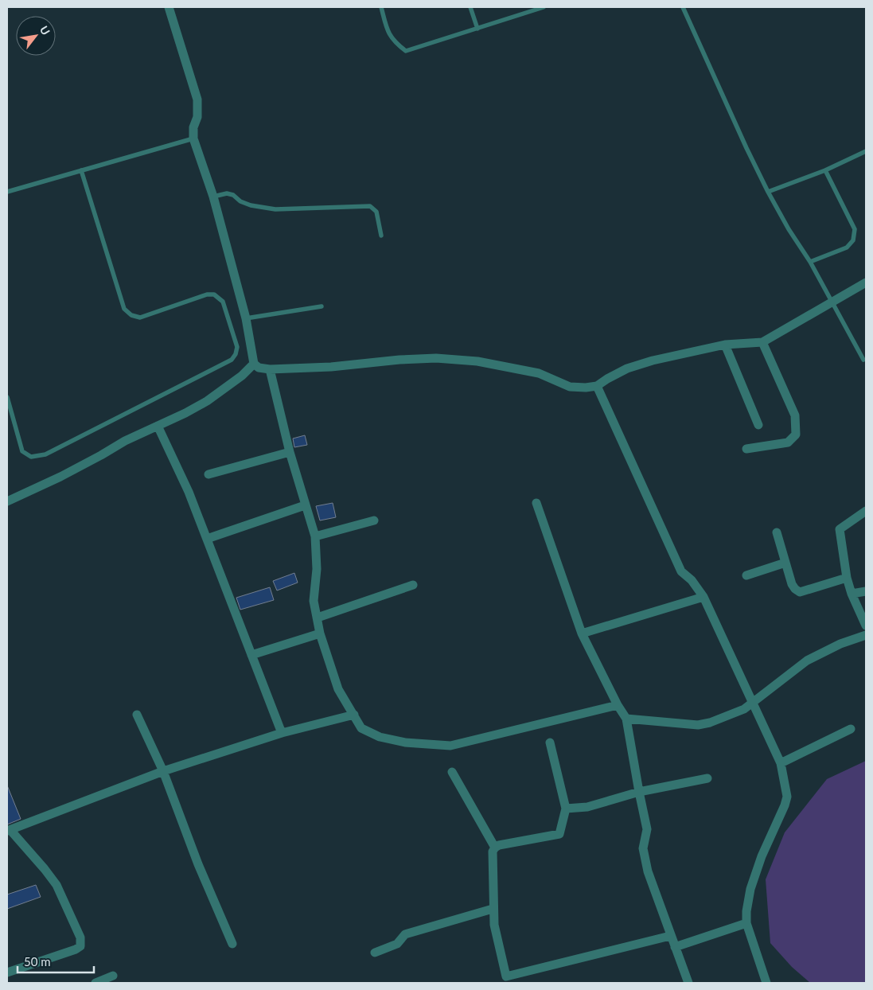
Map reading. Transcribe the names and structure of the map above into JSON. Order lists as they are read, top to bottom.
{
  "scale_bar": "50 m",
  "north": "top right"
}
